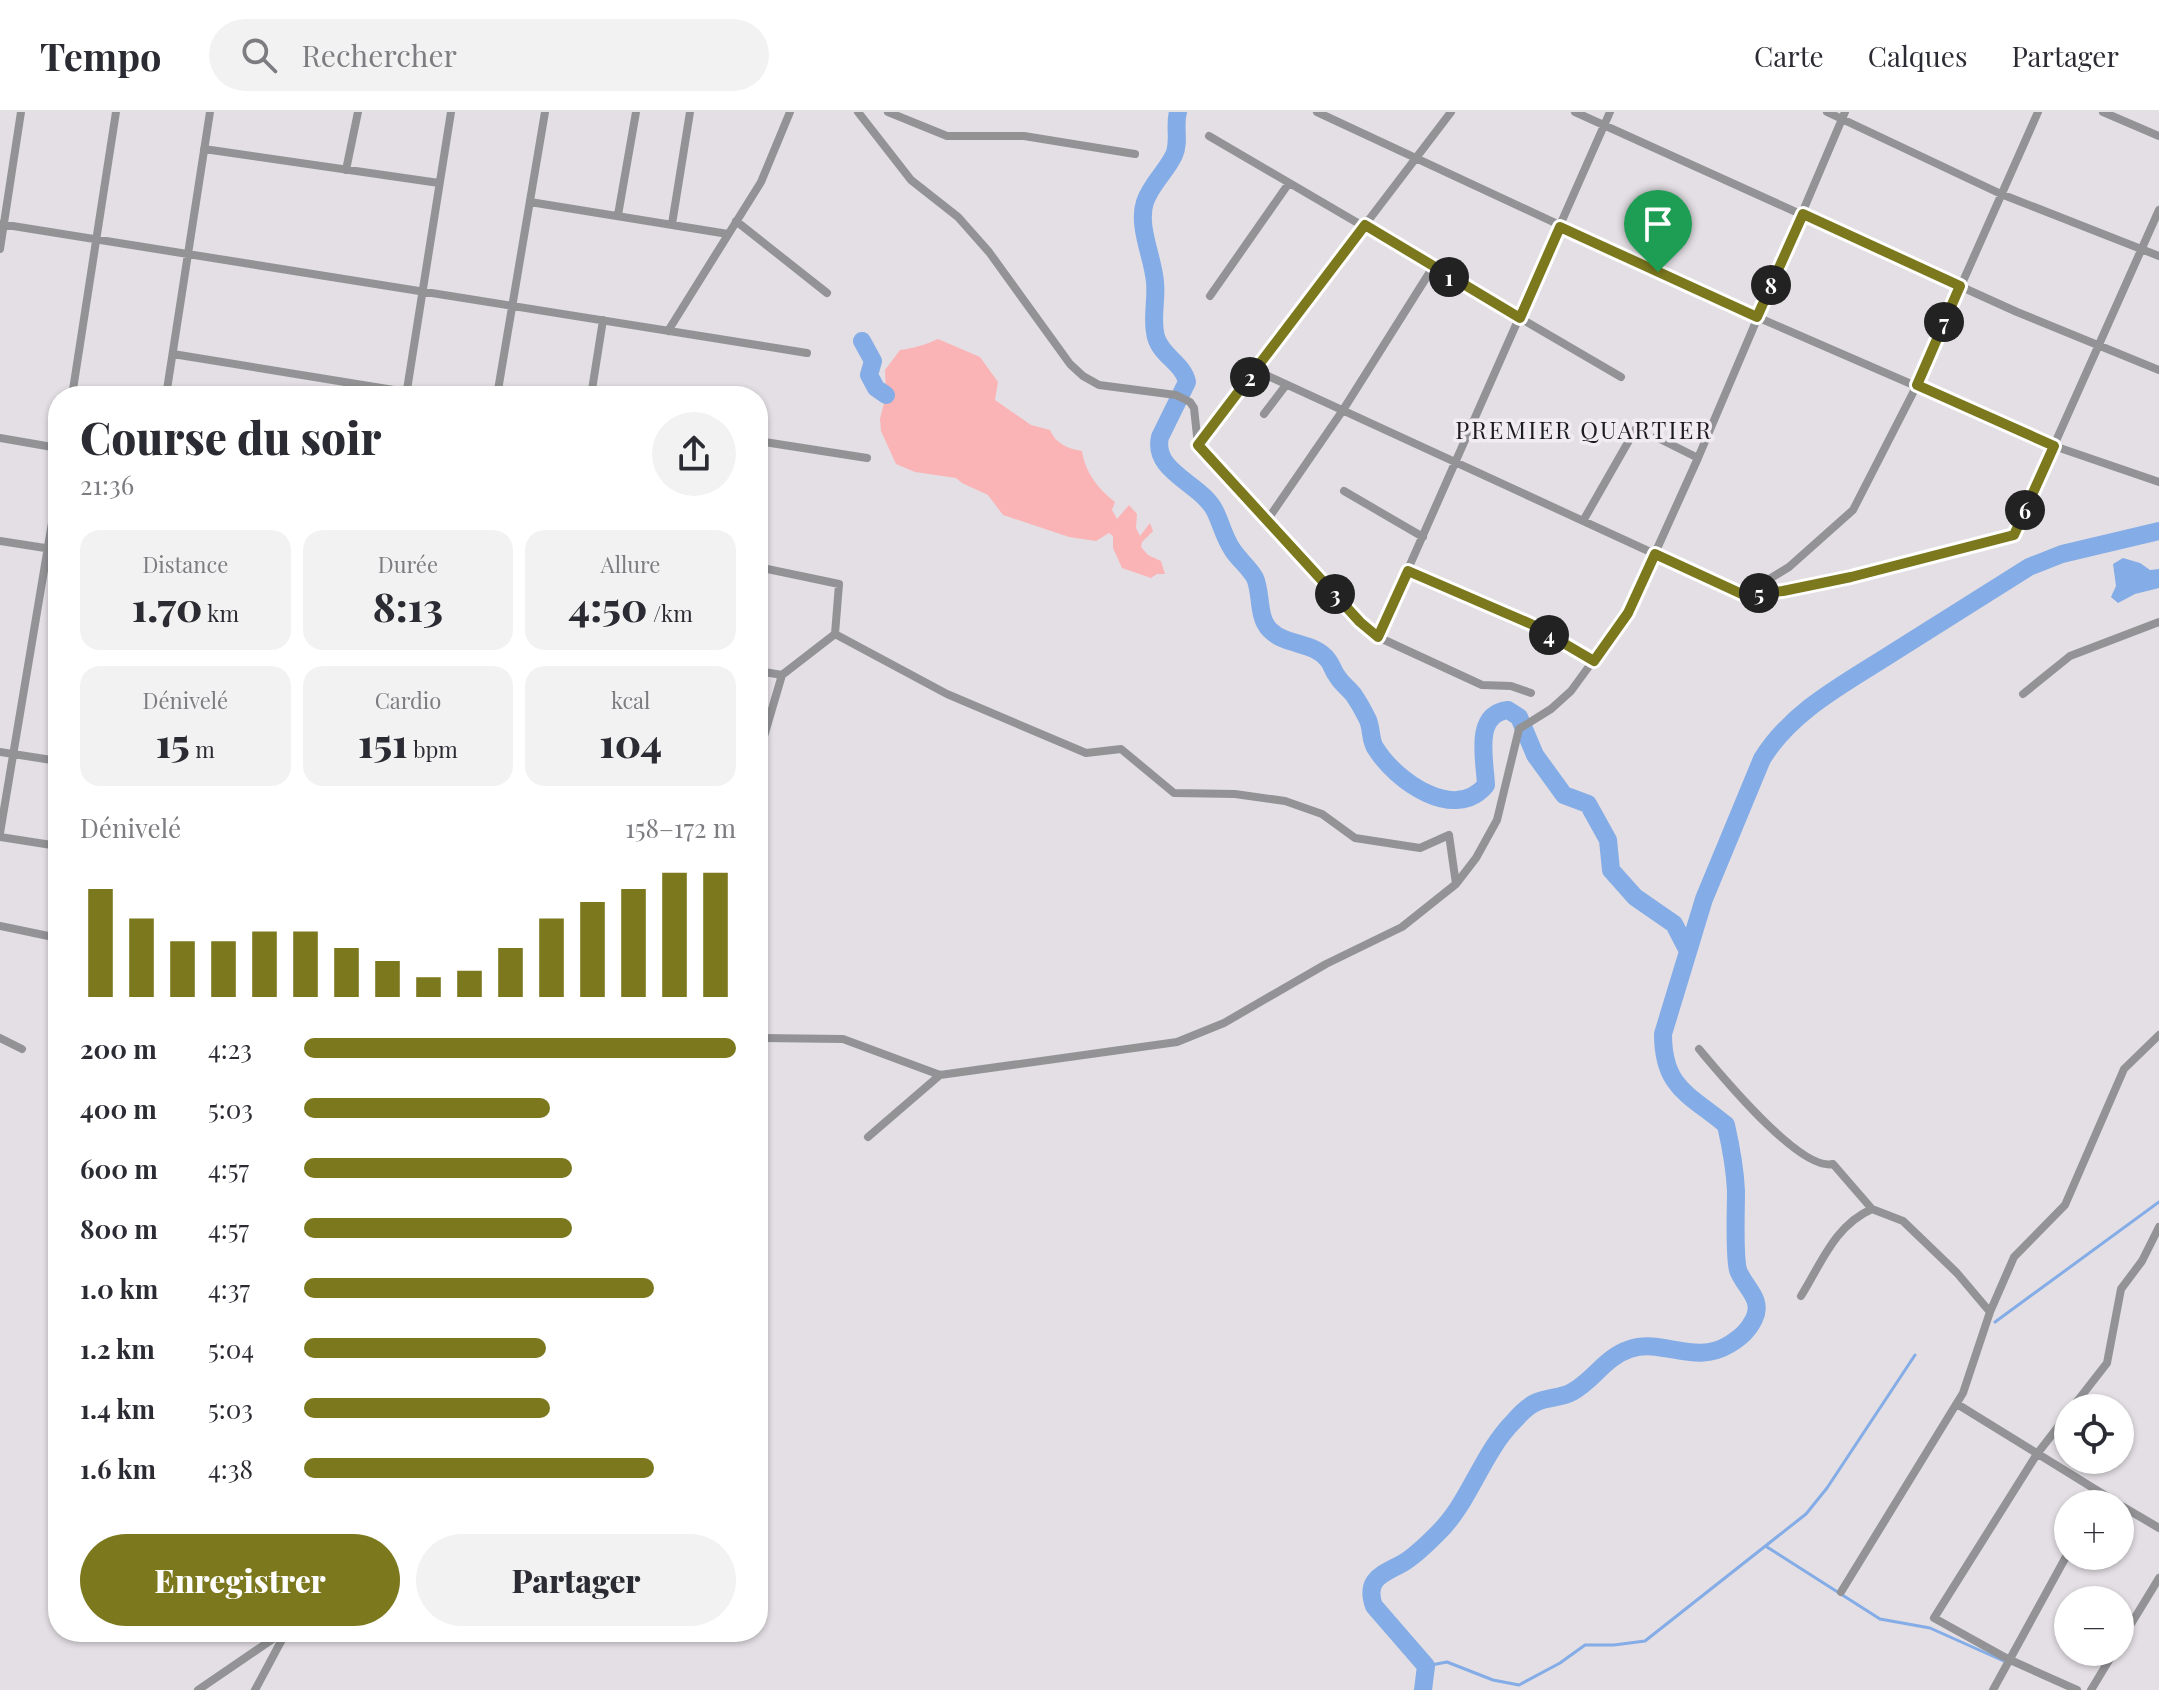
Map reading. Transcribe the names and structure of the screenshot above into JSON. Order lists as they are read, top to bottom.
{
  "districts": ["PREMIER QUARTIER"],
  "page": {
    "header": "Tempo",
    "search": "Rechercher",
    "nav": ["Carte", "Calques", "Partager"],
    "pins": [
      "1",
      "8",
      "7",
      "2",
      "6",
      "5",
      "3",
      "4"
    ],
    "heading": ["Course du soir", "21:36"],
    "stats": [
      ["Distance", "1.70 km"],
      ["Durée", "8:13"],
      ["Allure", "4:50 /km"],
      ["Dénivelé", "15 m"],
      ["Cardio", "151 bpm"],
      ["kcal", "104"]
    ],
    "chart": ["Dénivelé", "158–172 m"],
    "list": [
      {
        "name": "200 m",
        "note": "4:23"
      },
      {
        "name": "400 m",
        "note": "5:03"
      },
      {
        "name": "600 m",
        "note": "4:57"
      },
      {
        "name": "800 m",
        "note": "4:57"
      },
      {
        "name": "1.0 km",
        "note": "4:37"
      },
      {
        "name": "1.2 km",
        "note": "5:04"
      },
      {
        "name": "1.4 km",
        "note": "5:03"
      },
      {
        "name": "1.6 km",
        "note": "4:38"
      }
    ],
    "map_buttons": ["+", "−"],
    "buttons": ["Enregistrer", "Partager"]
  }
}
